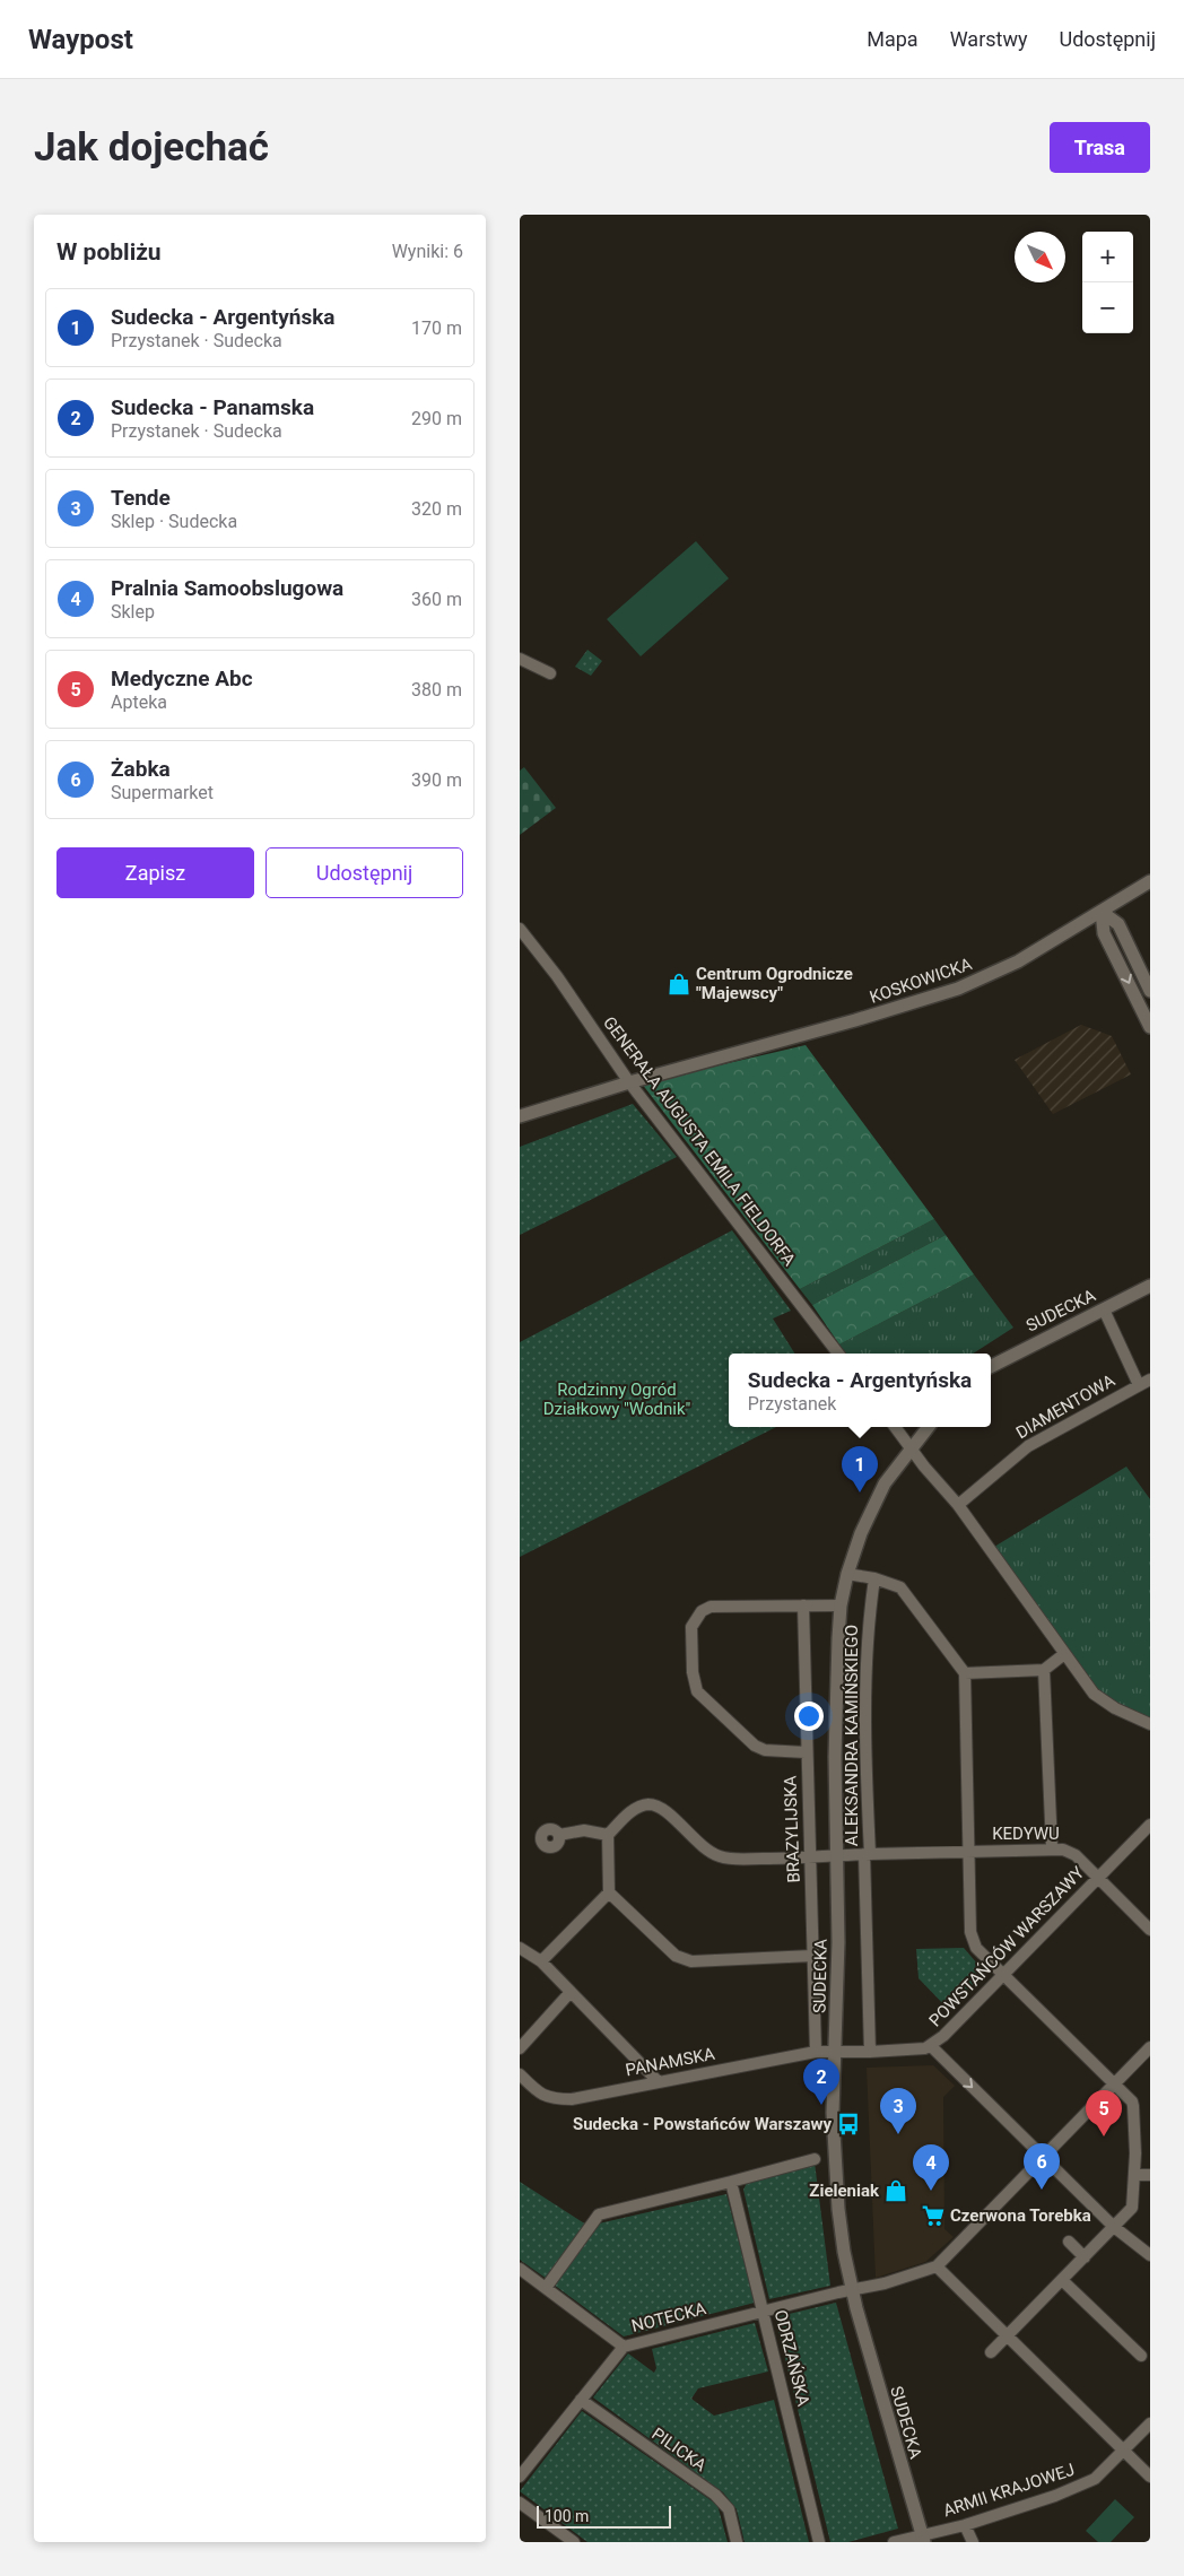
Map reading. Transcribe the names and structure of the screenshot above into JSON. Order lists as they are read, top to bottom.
{
  "streets": {
    "street": [
      "KOSKOWICKA",
      "GENERAŁA AUGUSTA EMILA FIELDORFA",
      "SUDECKA",
      "DIAMENTOWA",
      "ALEKSANDRA KAMIŃSKIEGO",
      "BRAZYLIJSKA",
      "KEDYWU",
      "POWSTAŃCÓW WARSZAWY",
      "PANAMSKA",
      "NOTECKA",
      "ODRZAŃSKA",
      "PILICKA",
      "ARMII KRAJOWEJ"
    ]
  },
  "crossings": [
    ["KOSKOWICKA", "GENERAŁA AUGUSTA EMILA FIELDORFA"],
    ["SUDECKA", "DIAMENTOWA"],
    ["SUDECKA", "ALEKSANDRA KAMIŃSKIEGO"],
    ["SUDECKA", "POWSTAŃCÓW WARSZAWY"],
    ["SUDECKA", "PANAMSKA"],
    ["SUDECKA", "NOTECKA"],
    ["SUDECKA", "ARMII KRAJOWEJ"],
    ["ALEKSANDRA KAMIŃSKIEGO", "BRAZYLIJSKA"],
    ["ALEKSANDRA KAMIŃSKIEGO", "KEDYWU"],
    ["ALEKSANDRA KAMIŃSKIEGO", "POWSTAŃCÓW WARSZAWY"],
    ["BRAZYLIJSKA", "PANAMSKA"],
    ["KEDYWU", "POWSTAŃCÓW WARSZAWY"],
    ["POWSTAŃCÓW WARSZAWY", "PANAMSKA"],
    ["NOTECKA", "ODRZAŃSKA"],
    ["NOTECKA", "PILICKA"]
  ],
  "parks": ["Rodzinny Ogród Działkowy \"Wodnik\""],
  "places": {
    "shop": ["Centrum Ogrodnicze \"Majewscy\"", "Zieleniak"],
    "bus stop": ["Sudecka - Powstańców Warszawy"],
    "supermarket": ["Czerwona Torebka"]
  },
  "scale_bar": "100 m",
  "north": "bottom right",
  "page": {
    "header": "Waypost",
    "nav": ["Mapa", "Warstwy", "Udostępnij"],
    "buttons": [
      "Trasa",
      ["Zapisz", "Udostępnij"]
    ],
    "title": "Jak dojechać",
    "heading": ["W pobliżu", "Wyniki: 6"],
    "map_buttons": ["+", "−"],
    "list": [
      {
        "mark": "1",
        "name": "Sudecka - Argentyńska",
        "note": "Przystanek · Sudecka",
        "value": "170 m"
      },
      {
        "mark": "2",
        "name": "Sudecka - Panamska",
        "note": "Przystanek · Sudecka",
        "value": "290 m"
      },
      {
        "mark": "3",
        "name": "Tende",
        "note": "Sklep · Sudecka",
        "value": "320 m"
      },
      {
        "mark": "4",
        "name": "Pralnia Samoobslugowa",
        "note": "Sklep",
        "value": "360 m"
      },
      {
        "mark": "5",
        "name": "Medyczne Abc",
        "note": "Apteka",
        "value": "380 m"
      },
      {
        "mark": "6",
        "name": "Żabka",
        "note": "Supermarket",
        "value": "390 m"
      }
    ],
    "popup": ["Sudecka - Argentyńska", "Przystanek"],
    "pins": [
      "1",
      "2",
      "3",
      "5",
      "6",
      "4"
    ],
    "scale": "100 m"
  }
}
